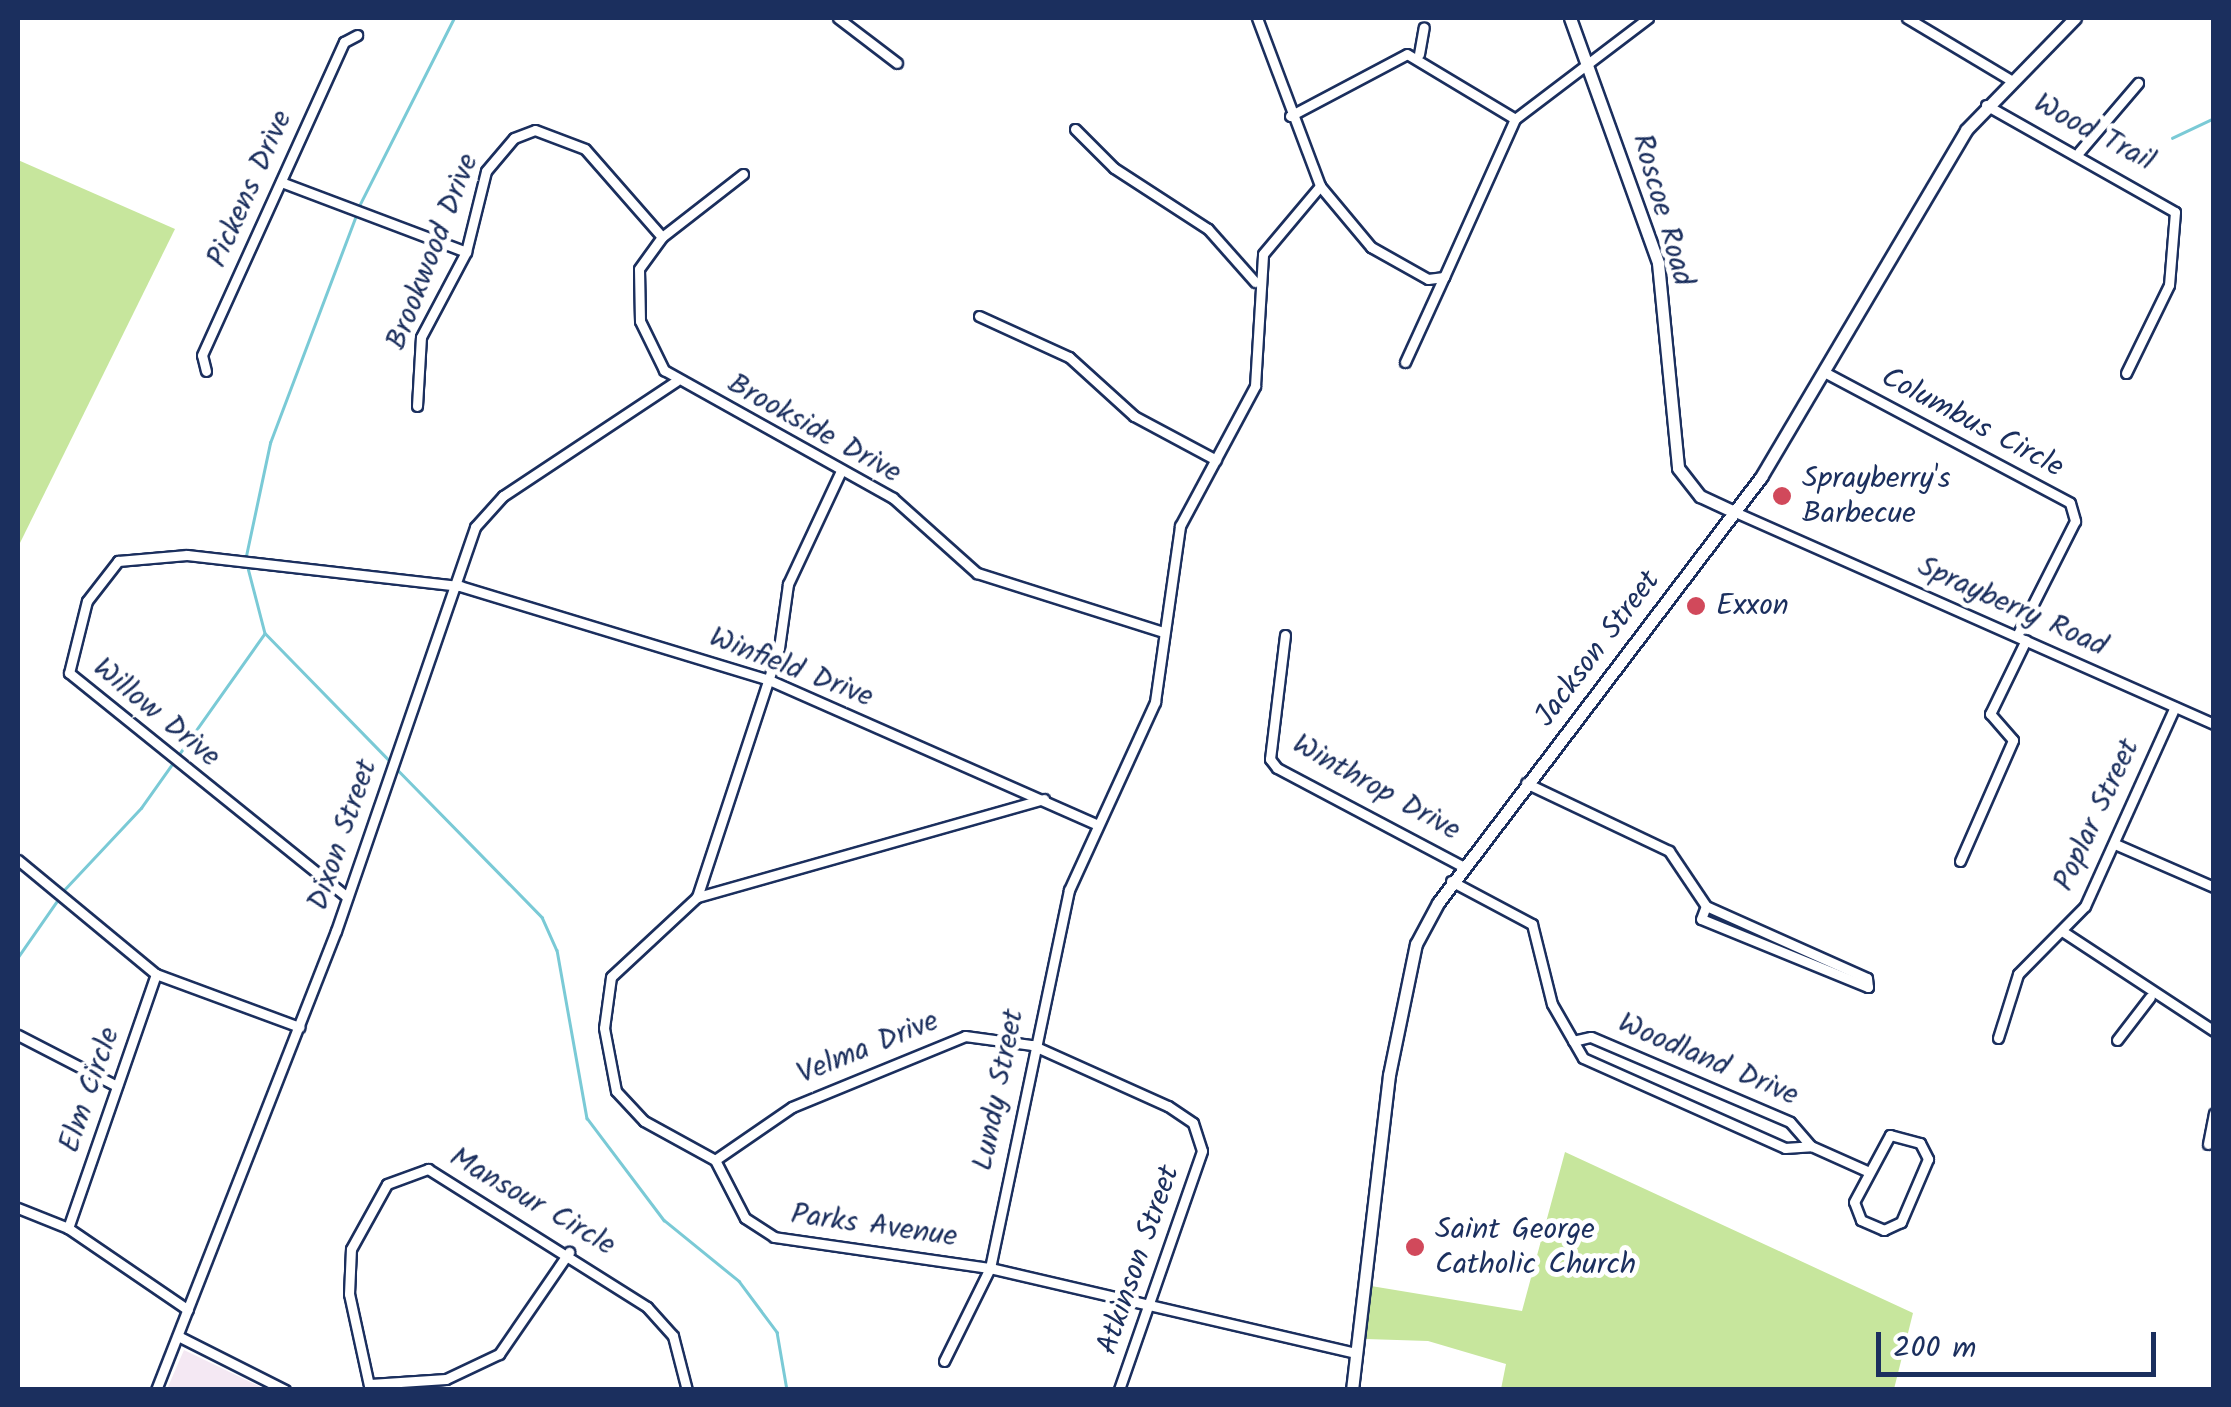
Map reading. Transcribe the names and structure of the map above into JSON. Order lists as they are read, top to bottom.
{
  "streets": {
    "main road": ["Roscoe Road", "Jackson Street"],
    "street": [
      "Wood Trail",
      "Pickens Drive",
      "Brookwood Drive",
      "Columbus Circle",
      "Brookside Drive",
      "Sprayberry Road",
      "Winfield Drive",
      "Willow Drive",
      "Winthrop Drive",
      "Poplar Street",
      "Dixon Street",
      "Velma Drive",
      "Woodland Drive",
      "Elm Circle",
      "Lundy Street",
      "Mansour Circle",
      "Parks Avenue",
      "Atkinson Street"
    ]
  },
  "crossings": [
    ["Wood Trail", "Jackson Street"],
    ["Roscoe Road", "Sprayberry Road"],
    ["Roscoe Road", "Jackson Street"],
    ["Brookwood Drive", "Brookside Drive"],
    ["Columbus Circle", "Sprayberry Road"],
    ["Columbus Circle", "Jackson Street"],
    ["Brookside Drive", "Dixon Street"],
    ["Brookside Drive", "Lundy Street"],
    ["Sprayberry Road", "Jackson Street"],
    ["Sprayberry Road", "Poplar Street"],
    ["Jackson Street", "Winthrop Drive"],
    ["Jackson Street", "Woodland Drive"],
    ["Jackson Street", "Parks Avenue"],
    ["Winfield Drive", "Willow Drive"],
    ["Winfield Drive", "Dixon Street"],
    ["Winfield Drive", "Lundy Street"],
    ["Willow Drive", "Dixon Street"],
    ["Velma Drive", "Lundy Street"],
    ["Velma Drive", "Parks Avenue"],
    ["Velma Drive", "Atkinson Street"],
    ["Lundy Street", "Parks Avenue"],
    ["Parks Avenue", "Atkinson Street"]
  ],
  "places": ["Sprayberry's Barbecue", "Exxon", "Saint George Catholic Church"],
  "scale_bar": "200 m"
}
